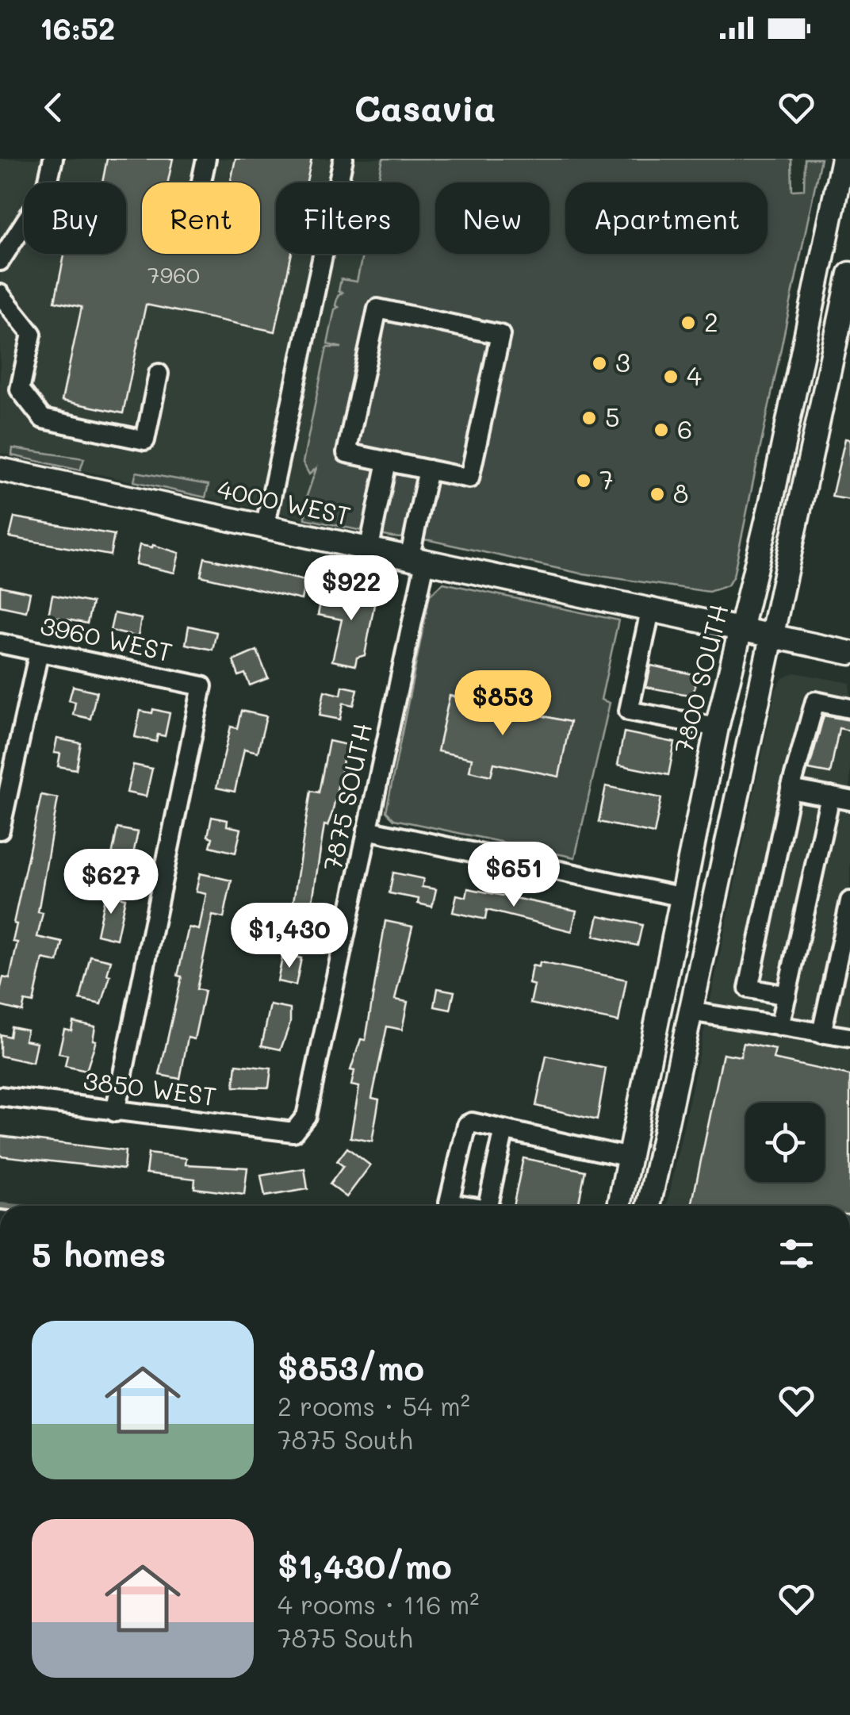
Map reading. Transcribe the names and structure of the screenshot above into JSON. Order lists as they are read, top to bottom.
{
  "streets": {
    "main road": ["4000 WEST", "7800 SOUTH"],
    "street": ["3960 WEST", "7875 SOUTH", "3850 WEST"]
  },
  "crossings": [
    ["4000 WEST", "7800 SOUTH"],
    ["4000 WEST", "7875 SOUTH"],
    ["3960 WEST", "3850 WEST"],
    ["7875 SOUTH", "3850 WEST"]
  ],
  "places": [
    "2",
    "3",
    "4",
    "5",
    "6",
    "7",
    "8"
  ],
  "house_numbers": ["7960"],
  "page": {
    "status": "16:52",
    "header": "Casavia",
    "chip": [
      "Buy",
      "Rent",
      "Filters",
      "New",
      "Apartment"
    ],
    "price": [
      "$922",
      "$853",
      "$651",
      "$627",
      "$1,430"
    ],
    "heading": "5 homes",
    "list": [
      {
        "name": "$853/mo",
        "note": "2 rooms · 54 m² · 7875 South"
      },
      {
        "name": "$1,430/mo",
        "note": "4 rooms · 116 m² · 7875 South"
      }
    ]
  }
}
